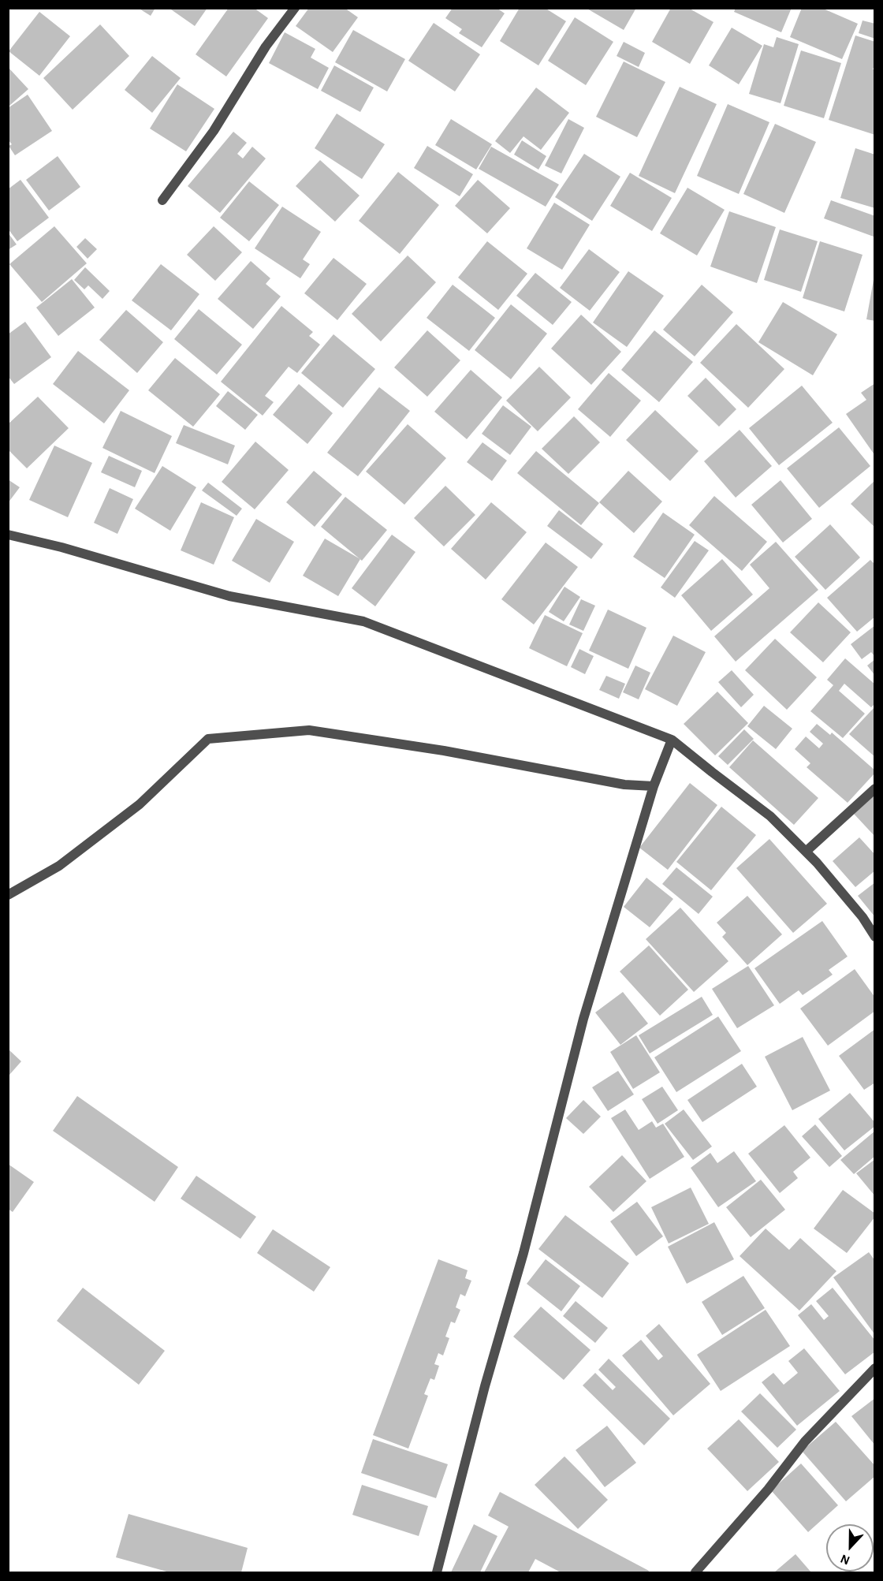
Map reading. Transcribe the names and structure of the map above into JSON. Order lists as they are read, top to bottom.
{
  "north": "bottom"
}
